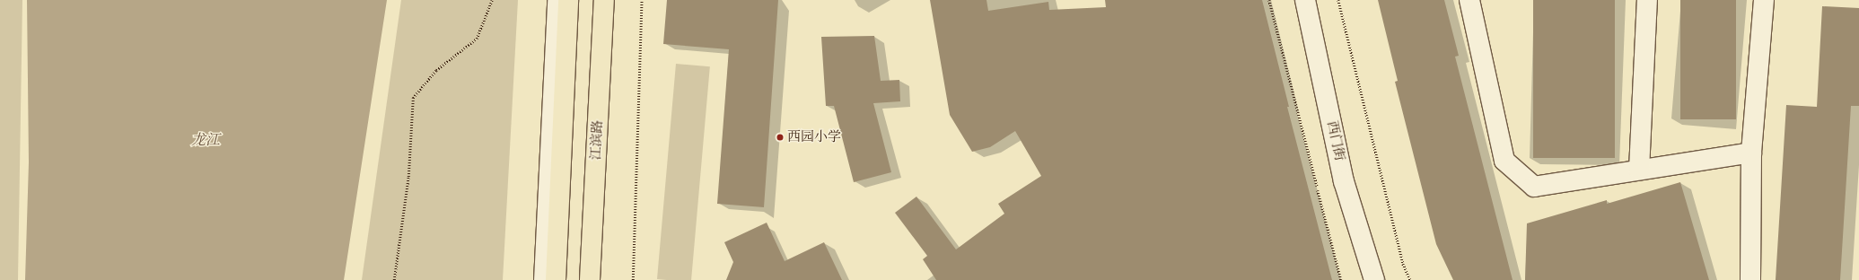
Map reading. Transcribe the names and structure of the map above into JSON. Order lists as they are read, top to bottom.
{
  "streets": {
    "main road": ["江滨路"],
    "street": ["西门街"]
  },
  "water": ["龙江"],
  "places": ["西园小学"]
}
